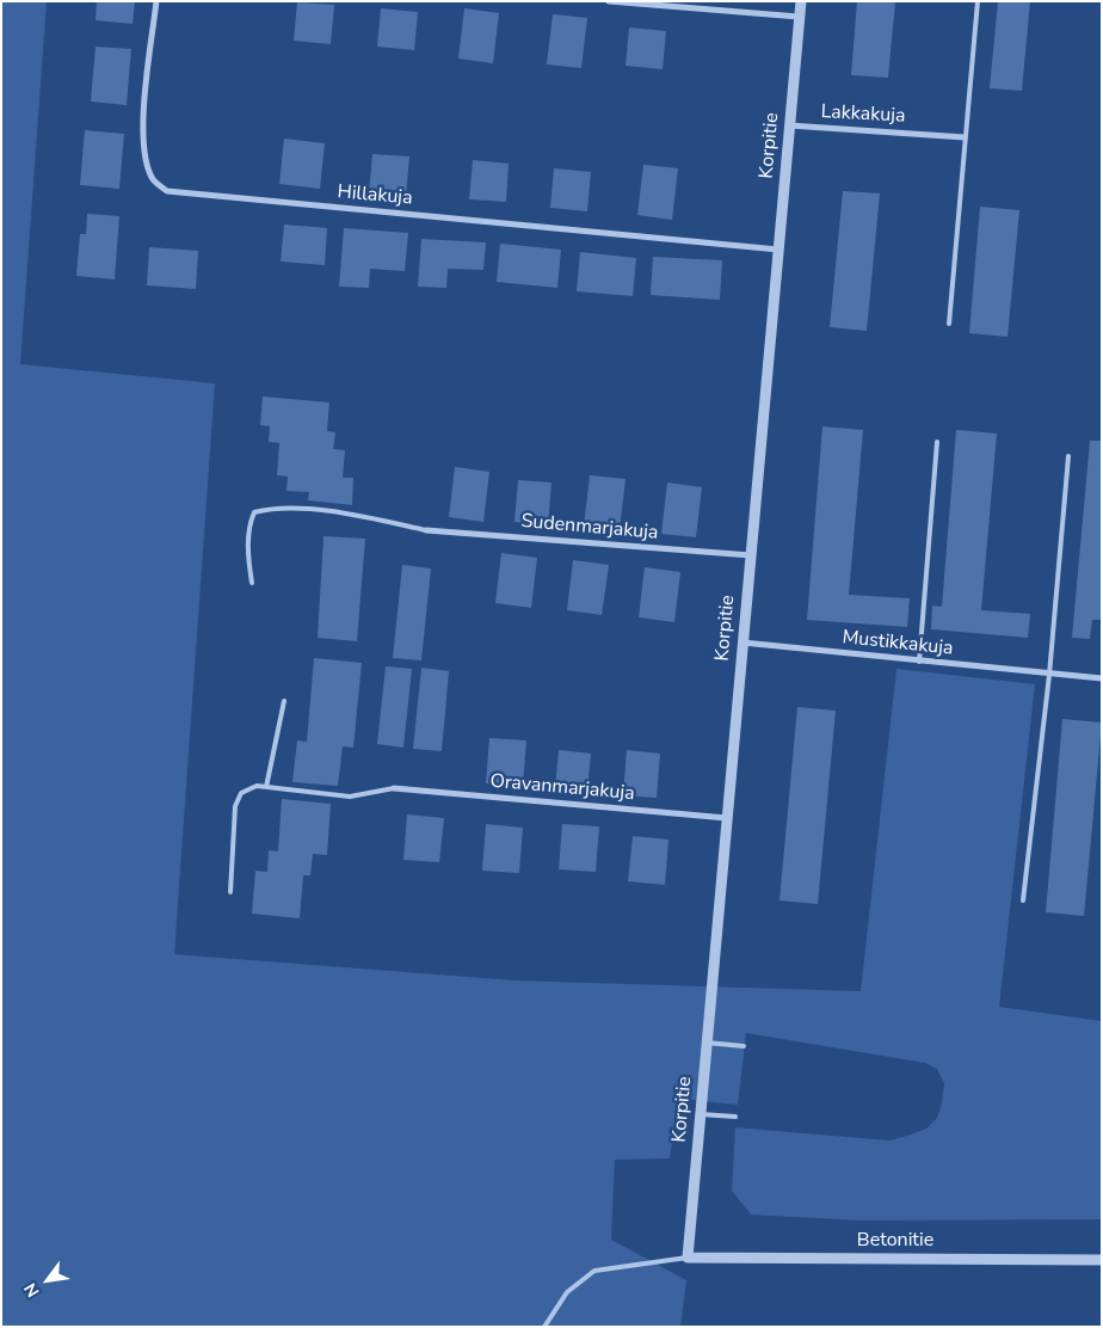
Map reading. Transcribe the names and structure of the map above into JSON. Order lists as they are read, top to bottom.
{
  "streets": {
    "street": [
      "Lakkakuja",
      "Korpitie",
      "Hillakuja",
      "Sudenmarjakuja",
      "Mustikkakuja",
      "Oravanmarjakuja",
      "Betonitie"
    ]
  },
  "crossings": [
    ["Lakkakuja", "Korpitie"],
    ["Korpitie", "Hillakuja"],
    ["Korpitie", "Sudenmarjakuja"],
    ["Korpitie", "Mustikkakuja"],
    ["Korpitie", "Oravanmarjakuja"],
    ["Korpitie", "Betonitie"]
  ],
  "north": "bottom left"
}
